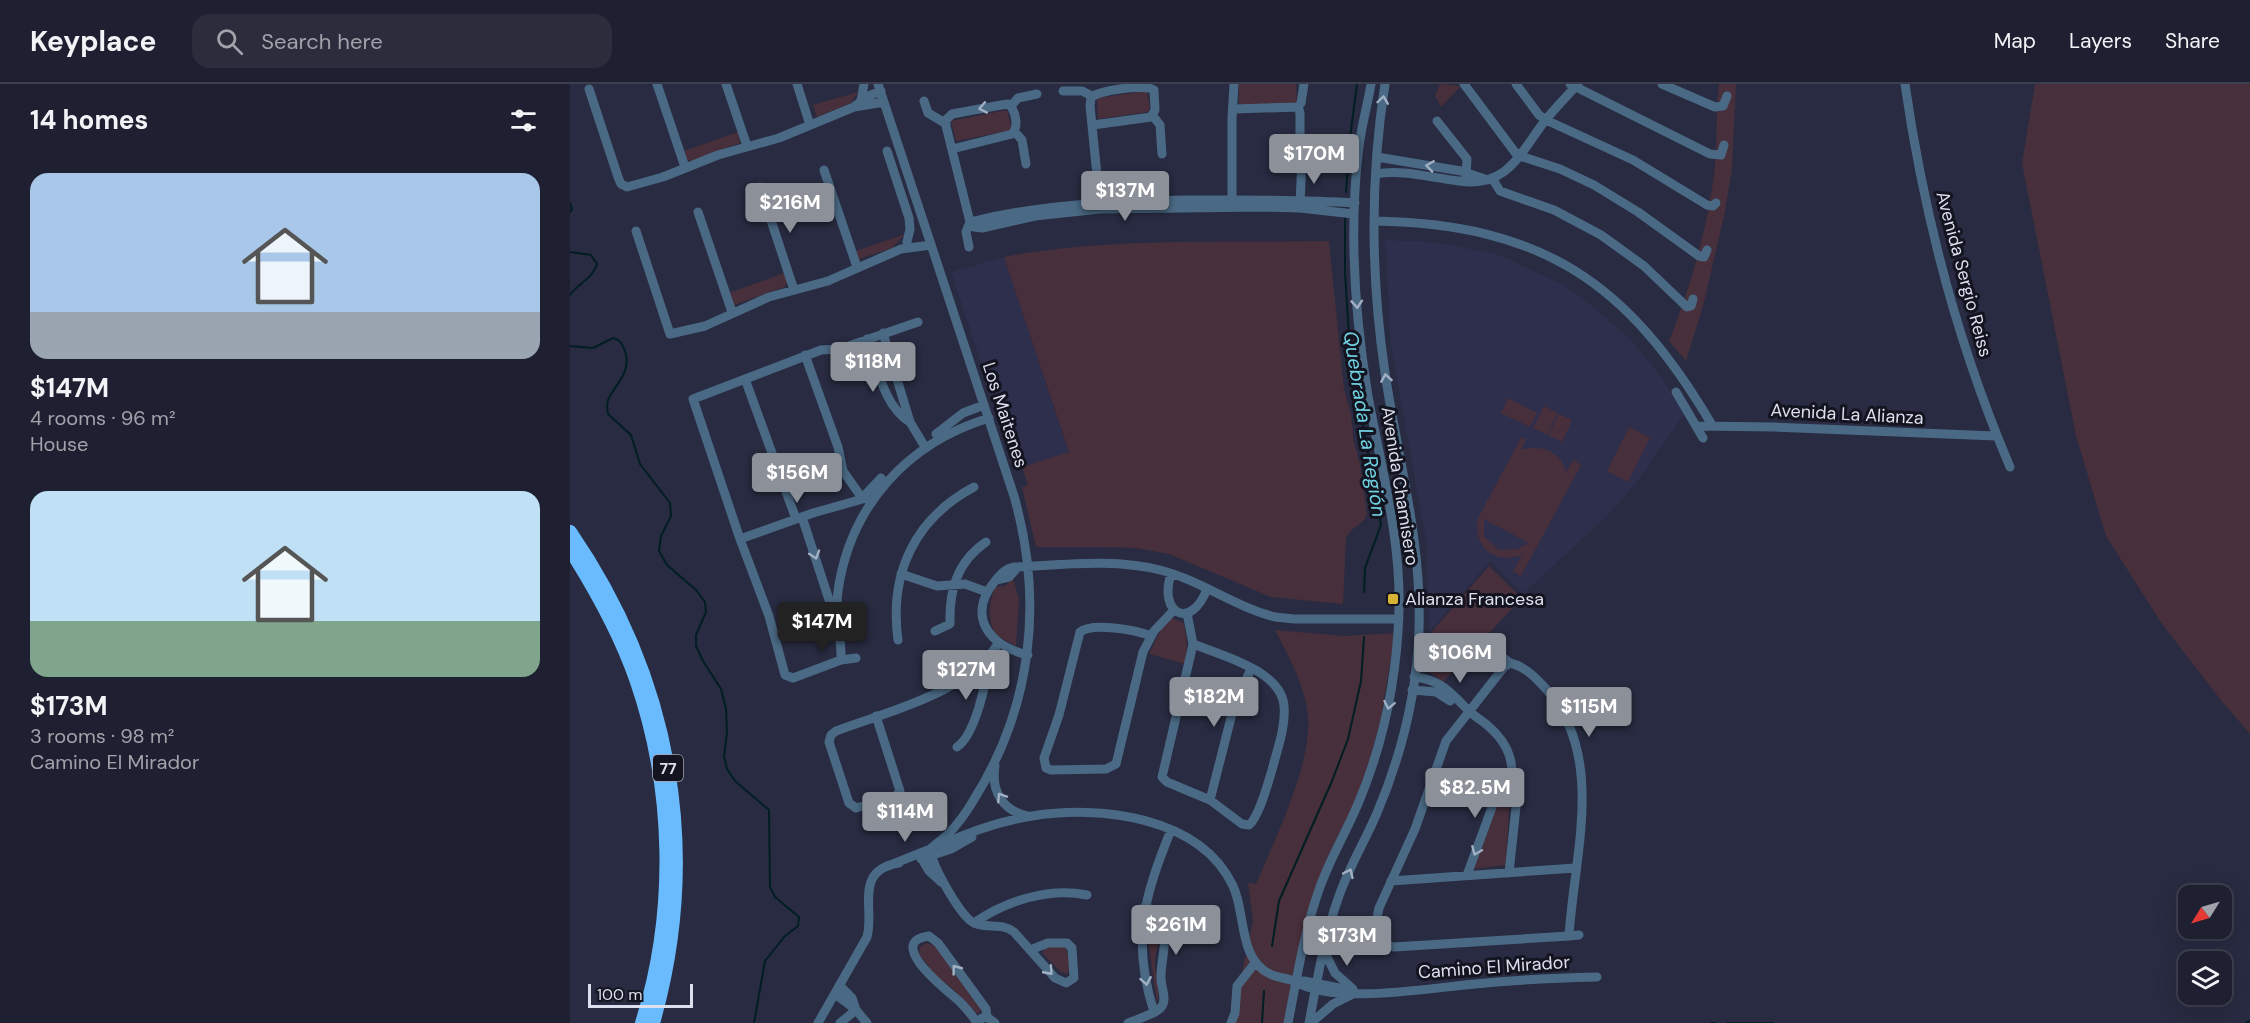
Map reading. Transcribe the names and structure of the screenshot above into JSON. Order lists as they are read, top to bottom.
{
  "streets": {
    "highway": ["77"],
    "street": [
      "Avenida Sergio Reiss",
      "Avenida La Alianza",
      "Los Maitenes",
      "Avenida Chamisero",
      "Camino El Mirador"
    ]
  },
  "crossings": [
    ["Avenida Sergio Reiss", "Avenida La Alianza"],
    ["Avenida Chamisero", "Camino El Mirador"]
  ],
  "water": ["Quebrada La Región"],
  "places": {
    "transit": ["Alianza Francesa"]
  },
  "scale_bar": "100 m",
  "north": "bottom left",
  "page": {
    "header": "Keyplace",
    "search": "Search here",
    "nav": ["Map", "Layers", "Share"],
    "heading": "14 homes",
    "price": [
      "$170M",
      "$137M",
      "$216M",
      "$118M",
      "$156M",
      "$147M",
      "$106M",
      "$127M",
      "$182M",
      "$115M",
      "$82.5M",
      "$114M",
      "$261M",
      "$173M"
    ],
    "list": [
      {
        "name": "$147M",
        "note": "4 rooms · 96 m² · House"
      },
      {
        "name": "$173M",
        "note": "3 rooms · 98 m² · Camino El Mirador"
      }
    ],
    "scale": "100 m"
  }
}
